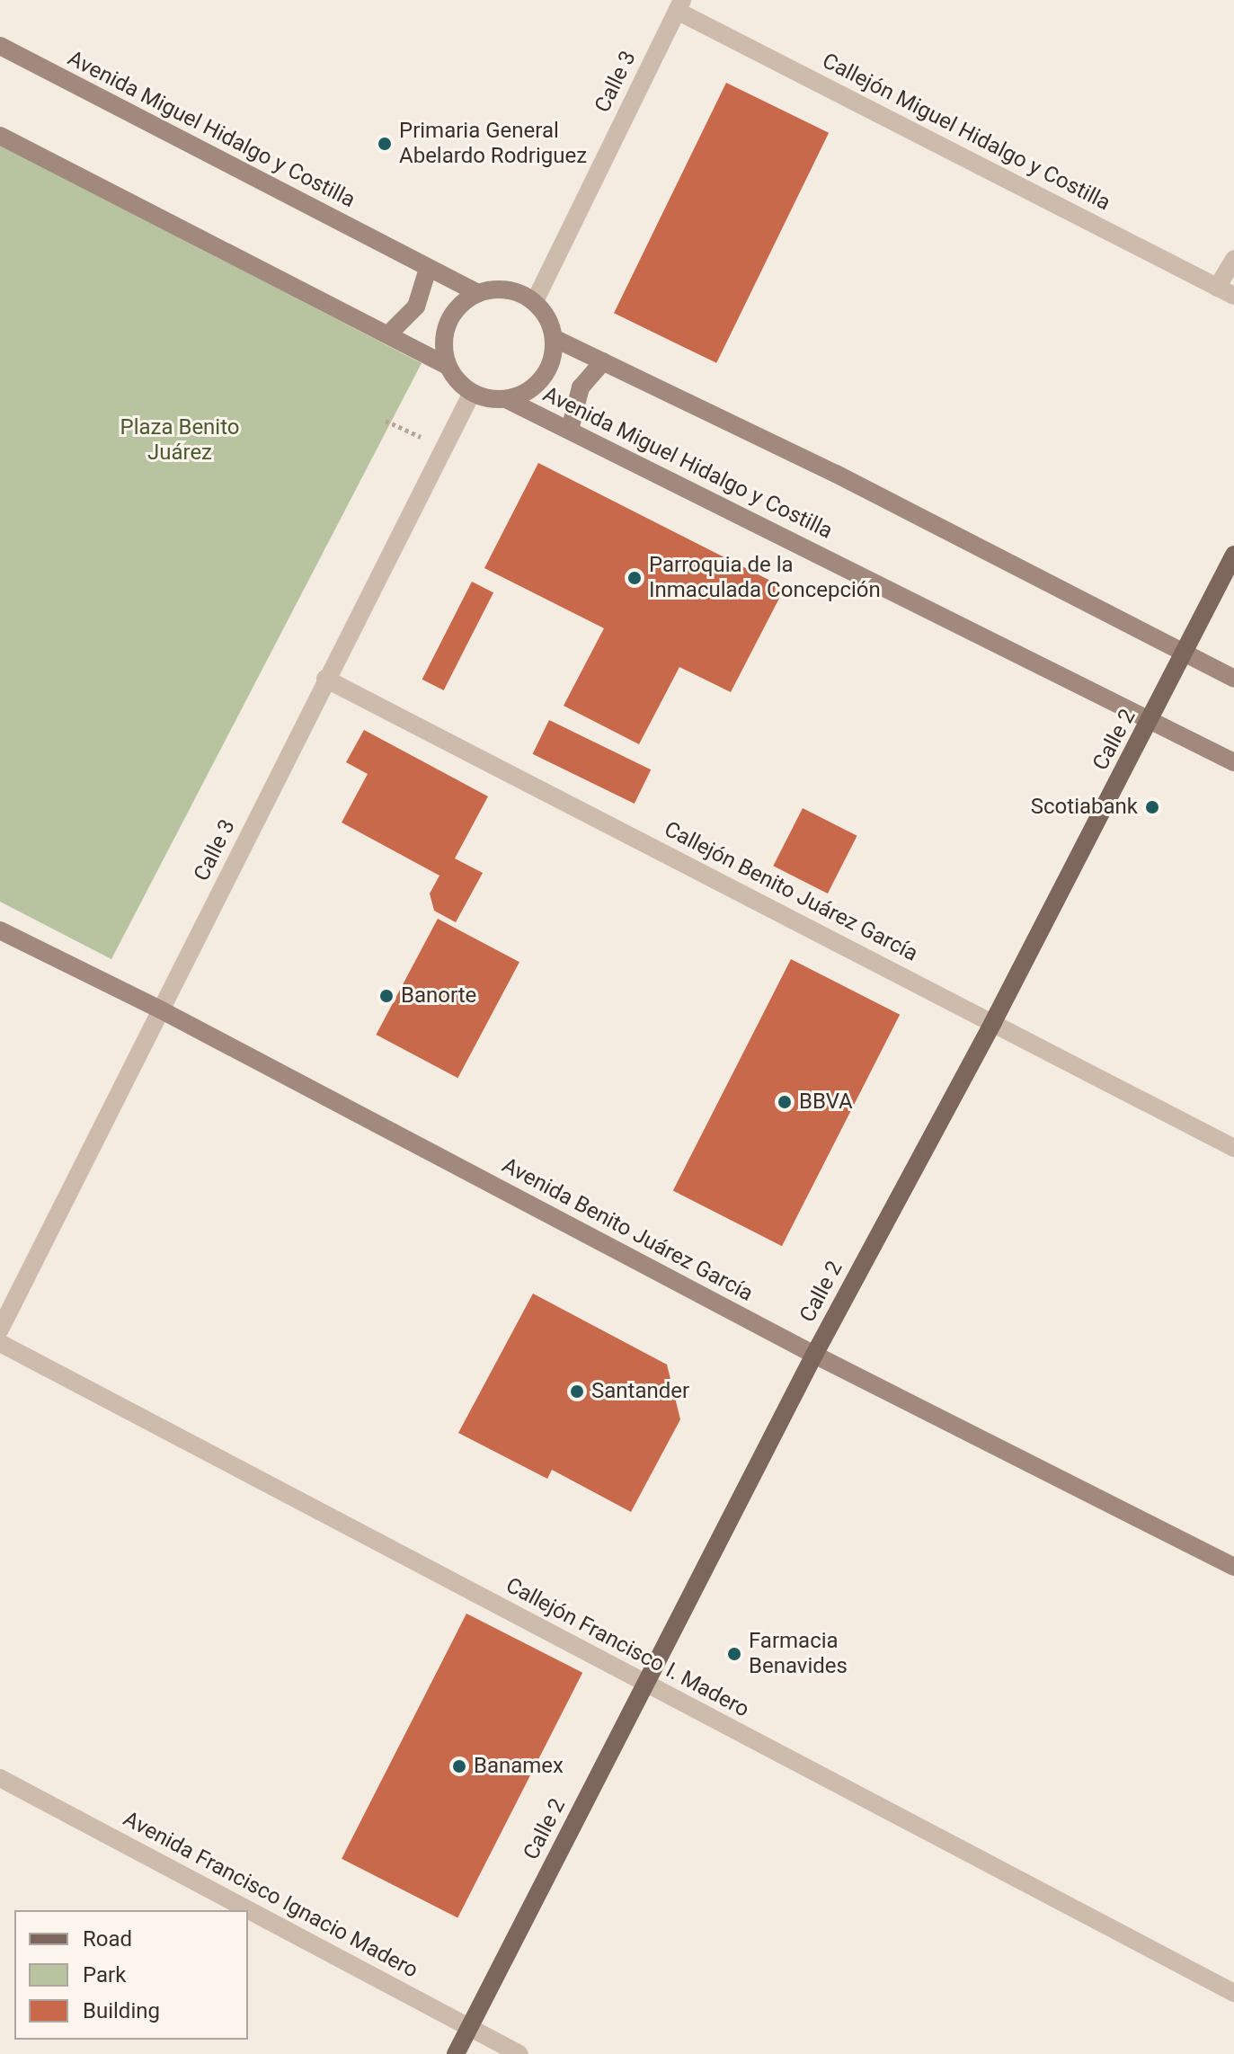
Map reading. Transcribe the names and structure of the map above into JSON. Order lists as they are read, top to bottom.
{
  "streets": {
    "main road": ["Calle 2"],
    "street": [
      "Calle 3",
      "Avenida Miguel Hidalgo y Costilla",
      "Callejón Miguel Hidalgo y Costilla",
      "Callejón Benito Juárez García",
      "Avenida Benito Juárez García",
      "Callejón Francisco I. Madero",
      "Avenida Francisco Ignacio Madero"
    ]
  },
  "crossings": [
    ["Calle 3", "Avenida Miguel Hidalgo y Costilla"],
    ["Calle 3", "Callejón Miguel Hidalgo y Costilla"],
    ["Calle 3", "Callejón Benito Juárez García"],
    ["Calle 3", "Avenida Benito Juárez García"],
    ["Avenida Miguel Hidalgo y Costilla", "Calle 2"],
    ["Calle 2", "Callejón Benito Juárez García"],
    ["Calle 2", "Avenida Benito Juárez García"],
    ["Calle 2", "Callejón Francisco I. Madero"],
    ["Calle 2", "Avenida Francisco Ignacio Madero"]
  ],
  "parks": ["Plaza Benito Juárez"],
  "places": [
    "Primaria General Abelardo Rodriguez",
    "Parroquia de la Inmaculada Concepción",
    "Scotiabank",
    "Banorte",
    "BBVA",
    "Santander",
    "Farmacia Benavides",
    "Banamex"
  ],
  "legend": ["Road", "Park", "Building"]
}
